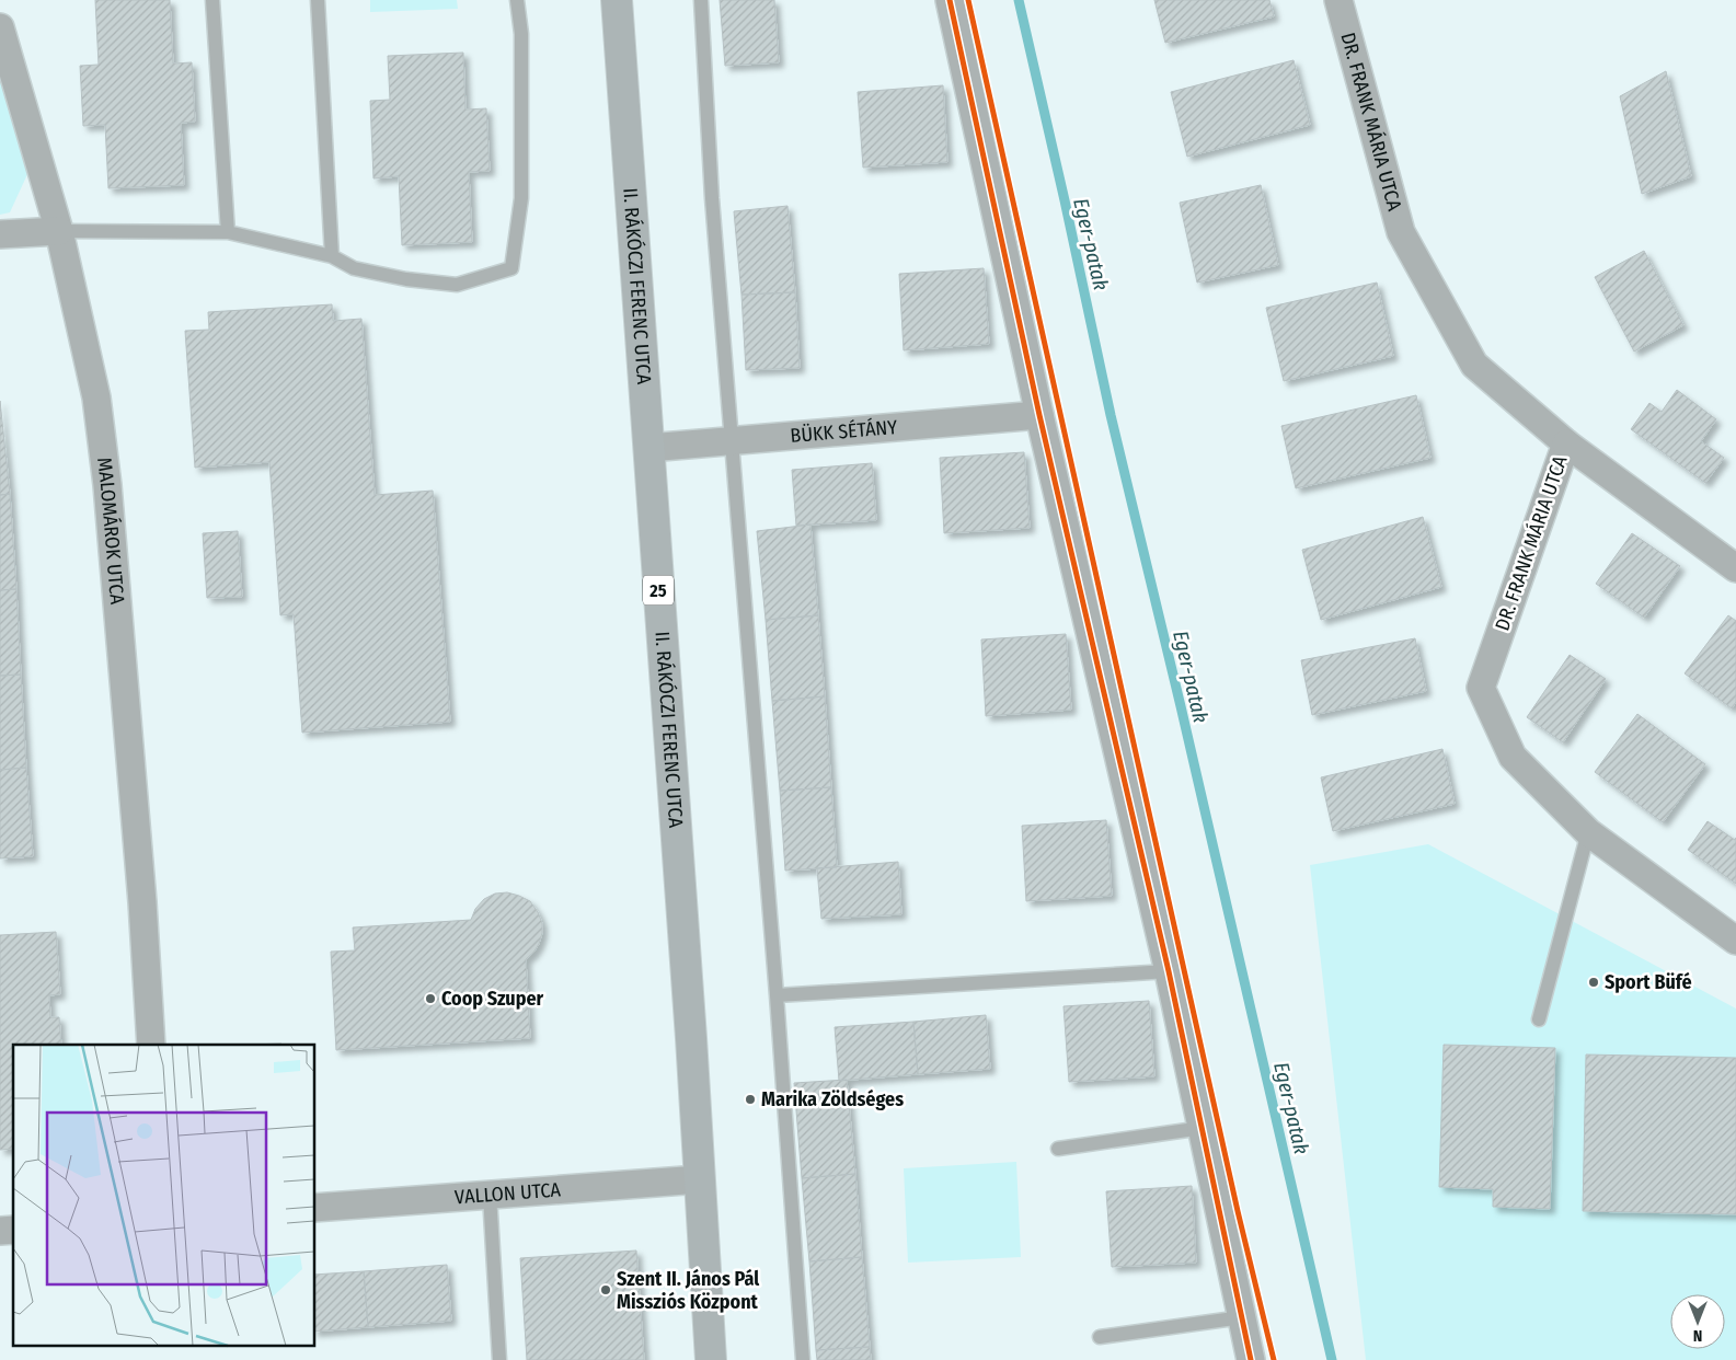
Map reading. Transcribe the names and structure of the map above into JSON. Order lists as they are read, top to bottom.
{
  "streets": {
    "main road": ["II. RÁKÓCZI FERENC UTCA", "25"],
    "street": [
      "DR. FRANK MÁRIA UTCA",
      "BÜKK SÉTÁNY",
      "MALOMÁROK UTCA",
      "VALLON UTCA"
    ]
  },
  "crossings": [
    ["II. RÁKÓCZI FERENC UTCA", "BÜKK SÉTÁNY"],
    ["II. RÁKÓCZI FERENC UTCA", "VALLON UTCA"]
  ],
  "water": ["Eger-patak"],
  "places": [
    "Sport Büfé",
    "Coop Szuper",
    "Marika Zöldséges",
    "Szent II. János Pál Missziós Központ"
  ],
  "north": "bottom"
}
